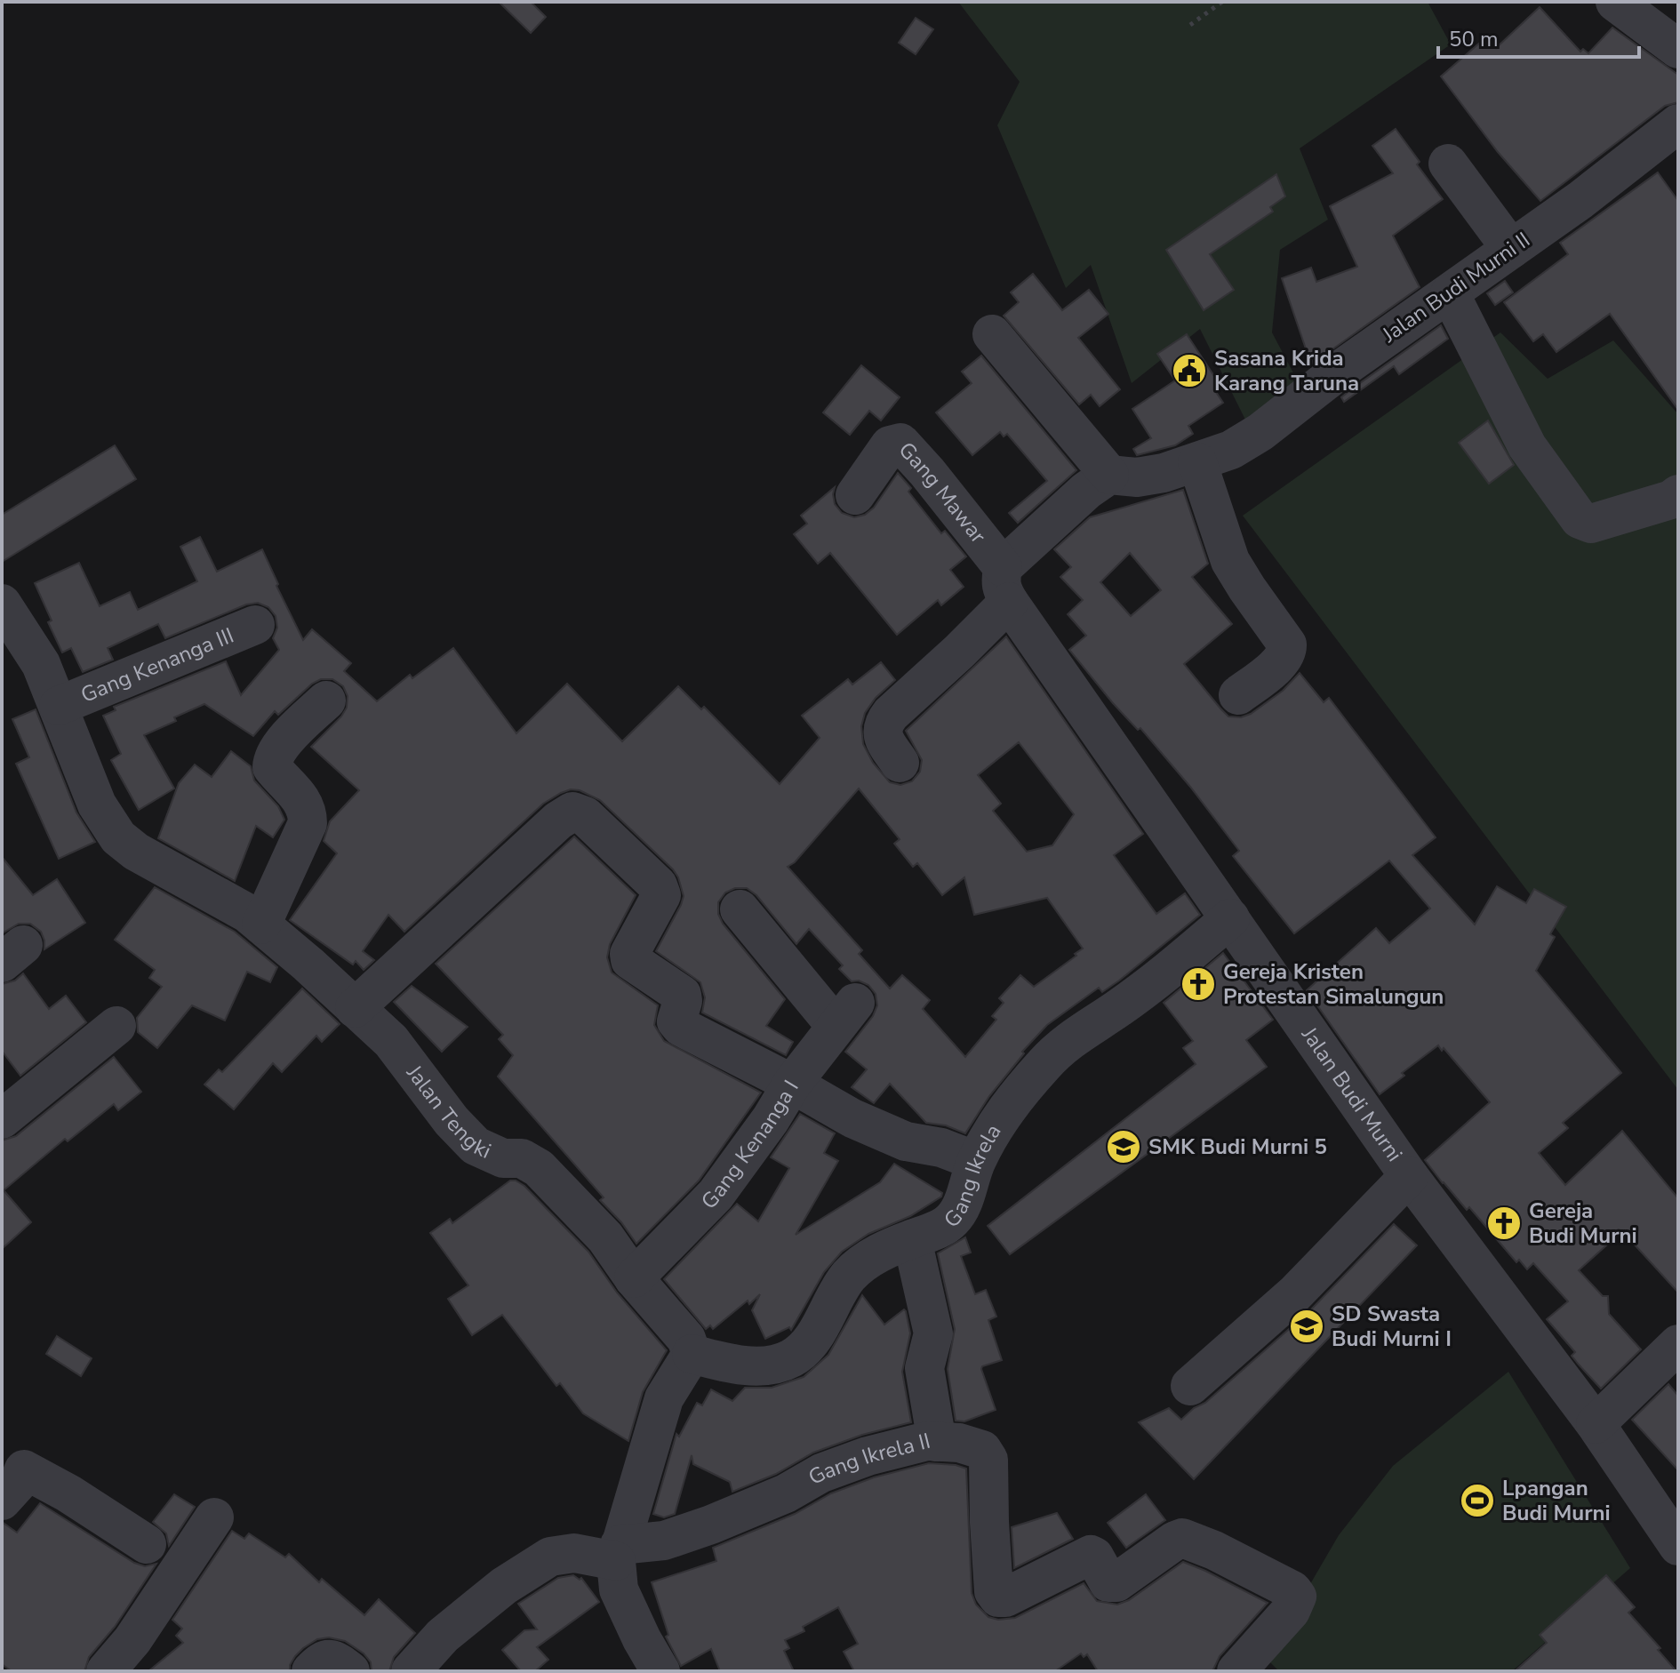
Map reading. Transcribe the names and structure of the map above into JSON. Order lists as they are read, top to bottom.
{
  "streets": {
    "street": [
      "Jalan Budi Murni II",
      "Gang Mawar",
      "Gang Kenanga III",
      "Jalan Budi Murni",
      "Jalan Tengki",
      "Gang Kenanga I",
      "Gang Ikrela",
      "Gang Ikrela II"
    ]
  },
  "crossings": [
    ["Gang Mawar", "Jalan Budi Murni"],
    ["Gang Kenanga III", "Jalan Tengki"],
    ["Jalan Budi Murni", "Gang Ikrela"],
    ["Jalan Tengki", "Gang Kenanga I"],
    ["Jalan Tengki", "Gang Ikrela"]
  ],
  "places": {
    "public building": ["Sasana Krida Karang Taruna"],
    "church": ["Gereja Kristen Protestan Simalungun", "Gereja Budi Murni"],
    "school or university": ["SMK Budi Murni 5", "SD Swasta Budi Murni I"],
    "sports": ["Lpangan Budi Murni"]
  },
  "scale_bar": "50 m"
}
